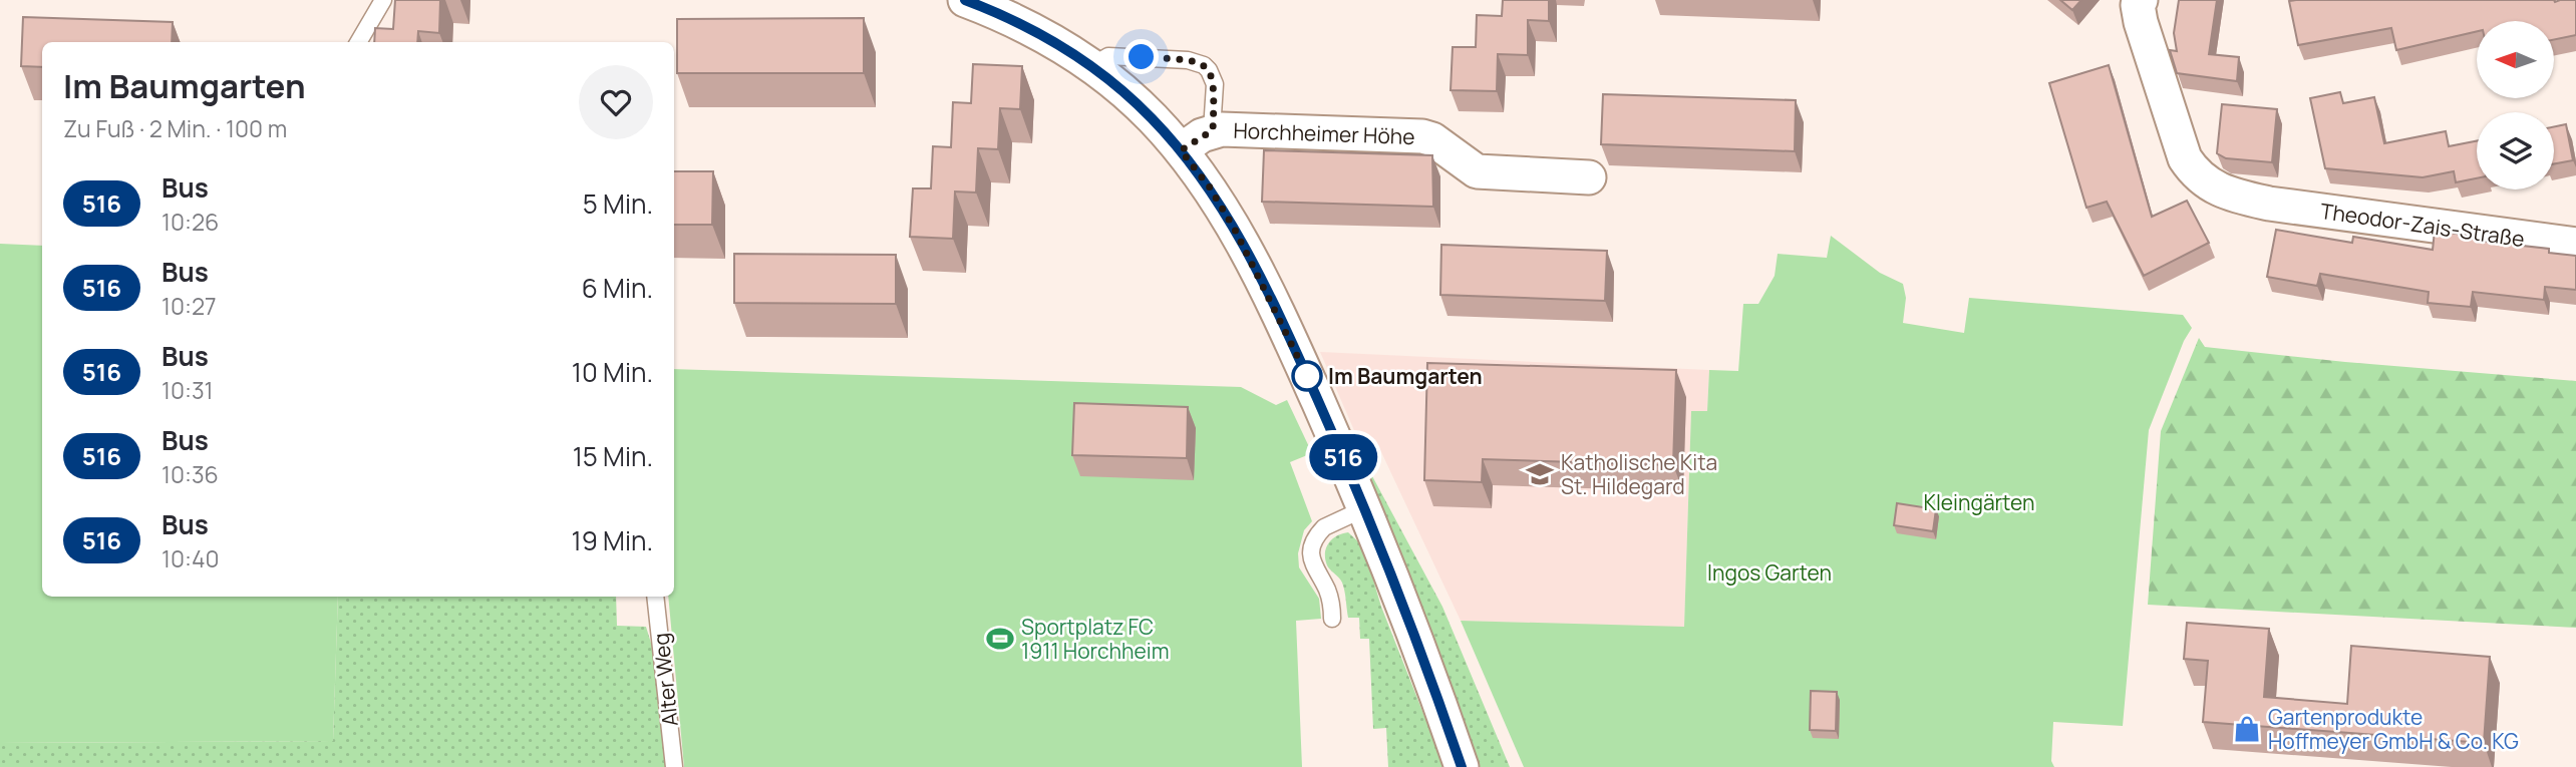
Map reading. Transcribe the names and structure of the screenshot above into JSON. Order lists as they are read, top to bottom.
{
  "streets": {
    "street": ["Horchheimer Höhe", "Theodor-Zais-Straße"],
    "lane": ["Alter Weg"]
  },
  "parks": ["Kleingärten", "Ingos Garten"],
  "places": {
    "other": ["Im Baumgarten"],
    "school or university": ["Katholische Kita St. Hildegard"],
    "sports": ["Sportplatz FC 1911 Horchheim"],
    "shop": ["Gartenprodukte Hoffmeyer GmbH & Co. KG"]
  },
  "lines": ["bus line 516"],
  "north": "left",
  "page": {
    "on_map": "516",
    "heading": ["Im Baumgarten", "Zu Fuß · 2 Min. · 100 m"],
    "list": [
      {
        "mark": "516",
        "name": "Bus",
        "note": "10:26",
        "value": "5 Min."
      },
      {
        "mark": "516",
        "name": "Bus",
        "note": "10:27",
        "value": "6 Min."
      },
      {
        "mark": "516",
        "name": "Bus",
        "note": "10:31",
        "value": "10 Min."
      },
      {
        "mark": "516",
        "name": "Bus",
        "note": "10:36",
        "value": "15 Min."
      },
      {
        "mark": "516",
        "name": "Bus",
        "note": "10:40",
        "value": "19 Min."
      }
    ]
  }
}
